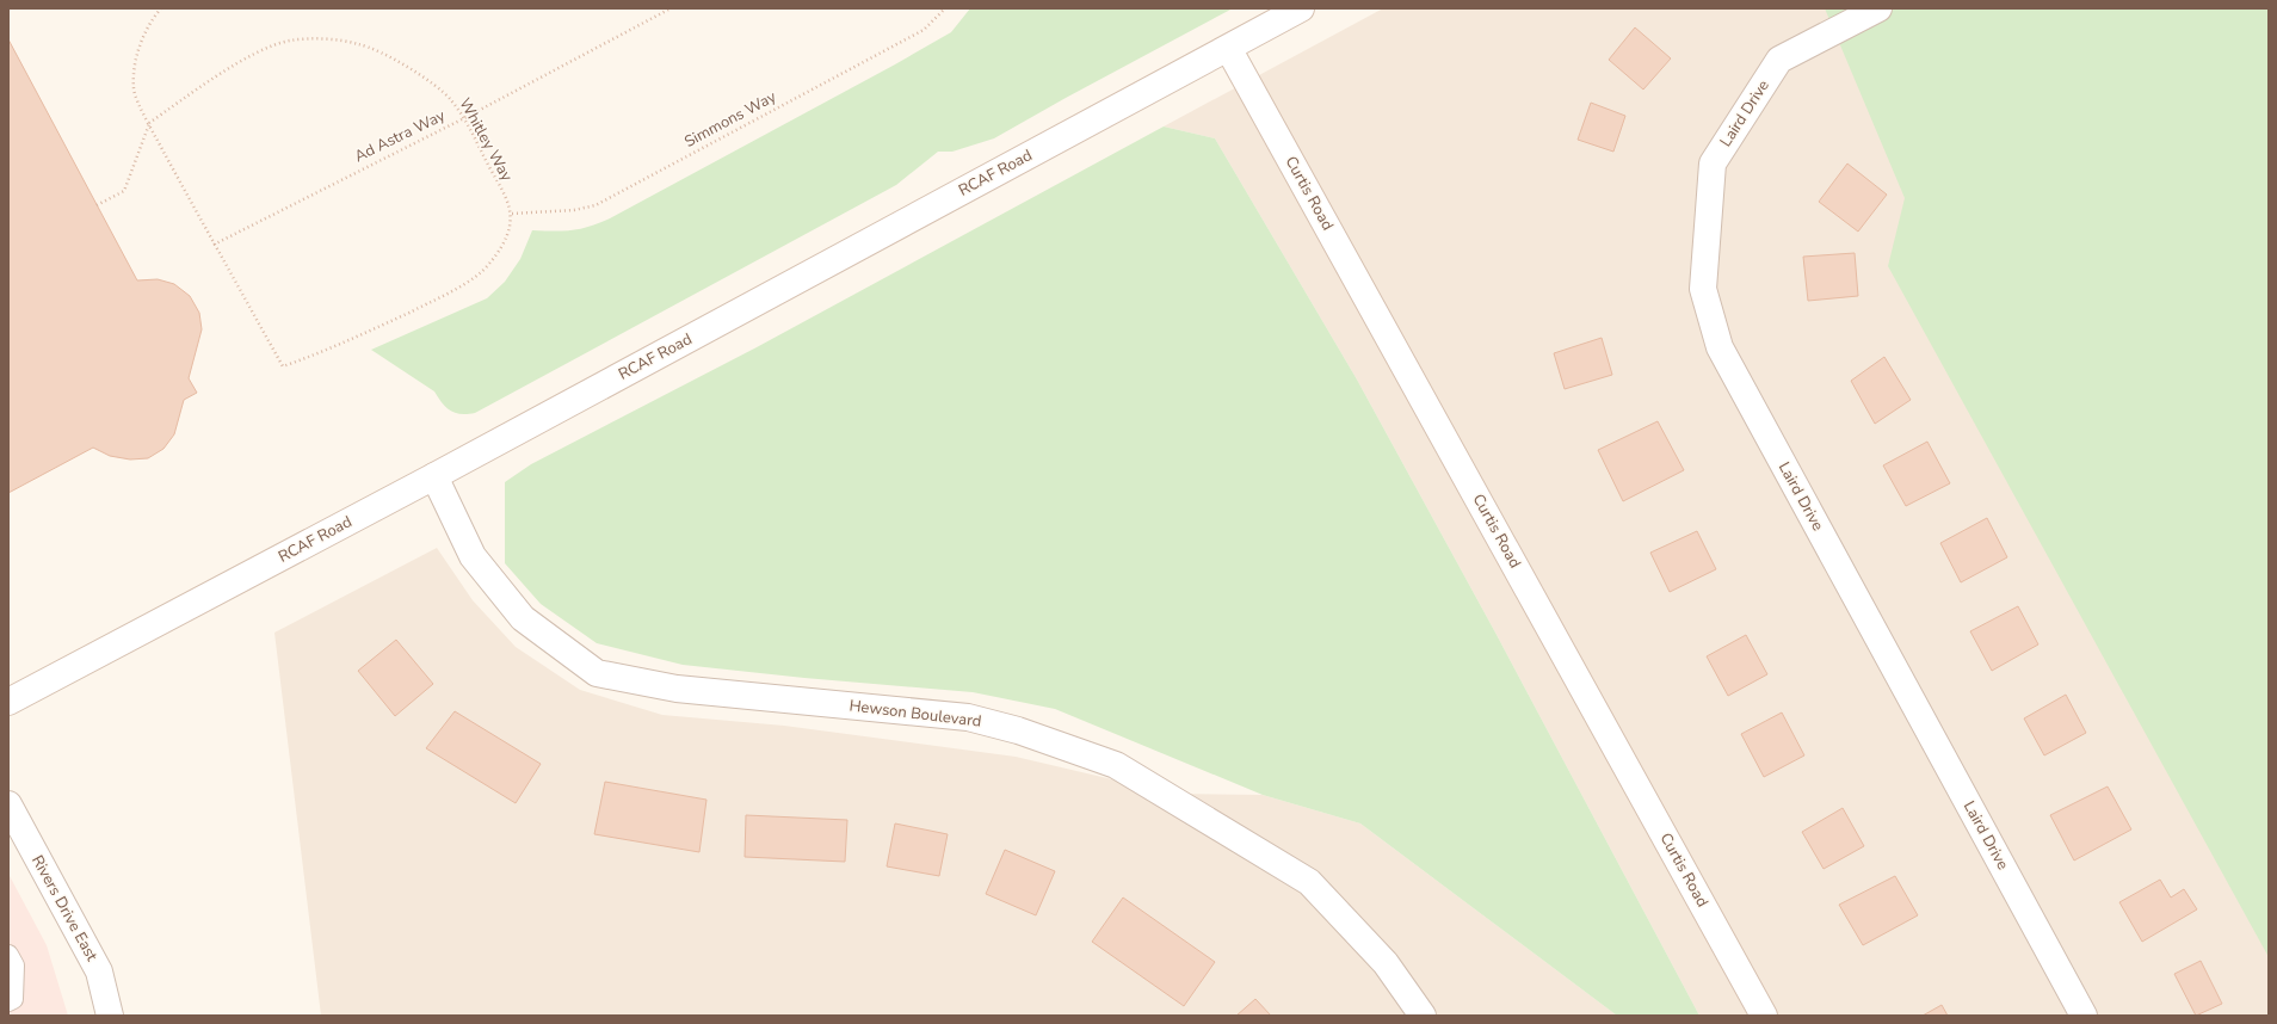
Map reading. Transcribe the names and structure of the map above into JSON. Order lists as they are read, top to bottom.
{
  "streets": {
    "street": [
      "Laird Drive",
      "RCAF Road",
      "Curtis Road",
      "Hewson Boulevard",
      "Rivers Drive East"
    ],
    "path": ["Simmons Way", "Ad Astra Way", "Whitley Way"]
  },
  "crossings": [
    ["Simmons Way", "Whitley Way"],
    ["Ad Astra Way", "Whitley Way"],
    ["RCAF Road", "Curtis Road"],
    ["RCAF Road", "Hewson Boulevard"]
  ]
}
